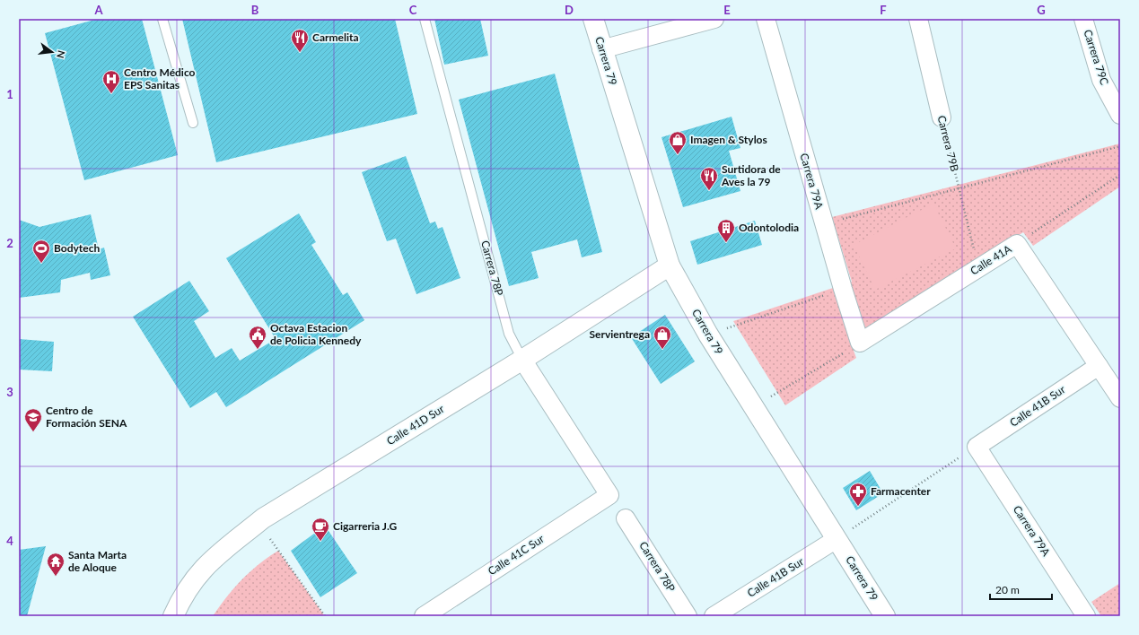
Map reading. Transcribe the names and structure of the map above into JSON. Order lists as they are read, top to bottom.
{
  "streets": {
    "street": [
      "Carrera 79C",
      "Carrera 79",
      "Carrera 79B",
      "Carrera 79A",
      "Calle 41A",
      "Carrera 78P",
      "Calle 41B Sur",
      "Calle 41D Sur",
      "Calle 41C Sur"
    ]
  },
  "crossings": [
    ["Carrera 79", "Calle 41B Sur"],
    ["Carrera 79", "Calle 41D Sur"],
    ["Carrera 79B", "Calle 41A"],
    ["Carrera 79A", "Calle 41A"],
    ["Carrera 79A", "Calle 41B Sur"],
    ["Carrera 78P", "Calle 41D Sur"],
    ["Carrera 78P", "Calle 41C Sur"]
  ],
  "places": {
    "restaurant": ["Carmelita", "Surtidora de Aves la 79"],
    "hospital": ["Centro Médico EPS Sanitas"],
    "shop": ["Imagen & Stylos", "Servientrega"],
    "building": ["Odontolodia"],
    "sports": ["Bodytech"],
    "public building": ["Octava Estacion de Policia Kennedy"],
    "school or university": ["Centro de Formación SENA"],
    "pharmacy": ["Farmacenter"],
    "cafe": ["Cigarreria J.G"],
    "temple": ["Santa Marta de Aloque"]
  },
  "scale_bar": "20 m",
  "north": "right",
  "grid": {
    "columns": [
      "A",
      "B",
      "C",
      "D",
      "E",
      "F",
      "G"
    ],
    "rows": [
      "1",
      "2",
      "3",
      "4"
    ]
  }
}
